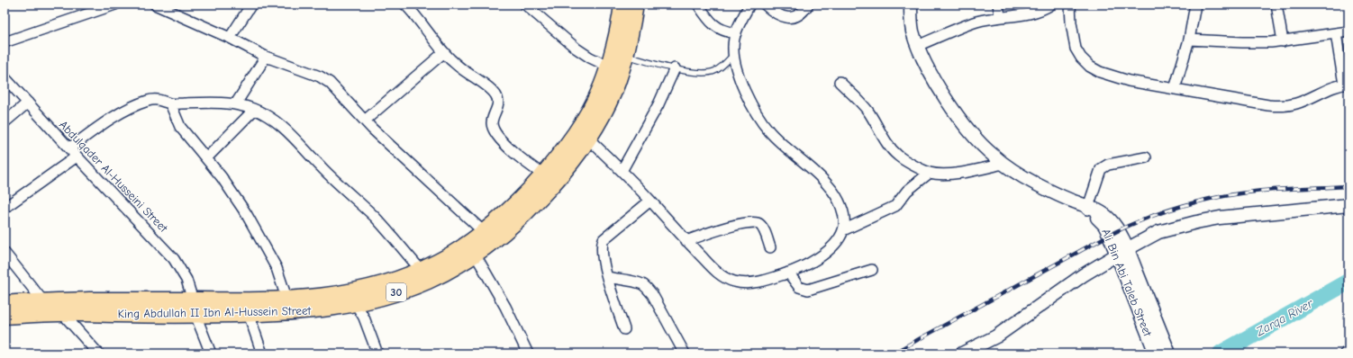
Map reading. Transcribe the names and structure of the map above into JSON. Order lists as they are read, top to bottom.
{
  "streets": {
    "main road": ["30", "King Abdullah II Ibn Al-Hussein Street"],
    "street": ["Abdulqader Al-Husseini Street", "Ali Bin Abi Taleb Street"]
  },
  "crossings": [
    ["Abdulqader Al-Husseini Street", "King Abdullah II Ibn Al-Hussein Street"]
  ],
  "water": ["Zarqa River"]
}
